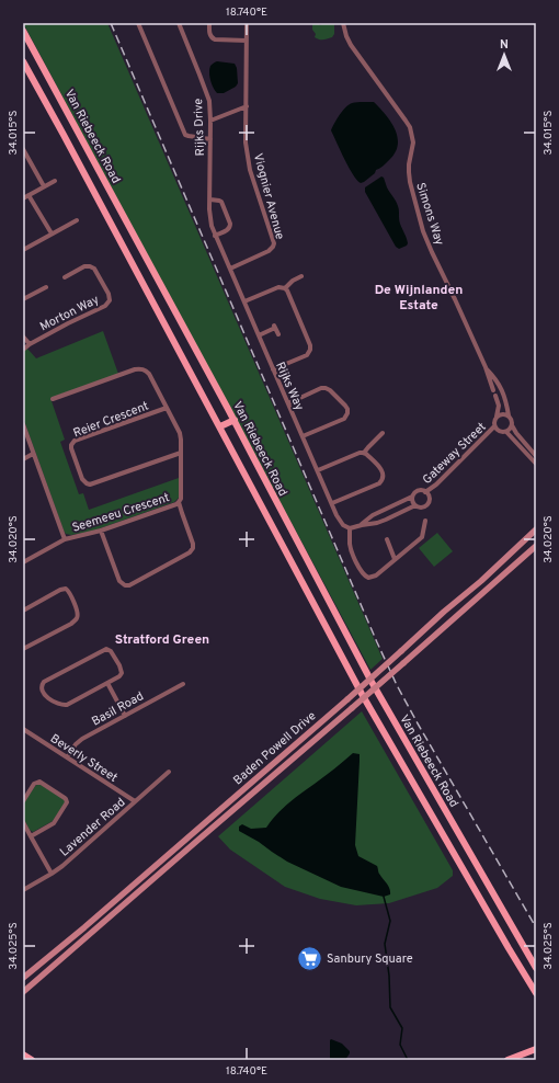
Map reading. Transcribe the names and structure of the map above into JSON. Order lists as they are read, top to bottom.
{
  "streets": {
    "main road": ["Van Riebeeck Road", "Baden Powell Drive"],
    "street": [
      "Rijks Drive",
      "Viognier Avenue",
      "Simons Way",
      "Morton Way",
      "Rijks Way",
      "Reier Crescent",
      "Gateway Street",
      "Seemeeu Crescent",
      "Basil Road",
      "Beverly Street",
      "Lavender Road"
    ]
  },
  "crossings": [
    ["Rijks Drive", "Rijks Way"],
    ["Viognier Avenue", "Rijks Way"],
    ["Simons Way", "Gateway Street"],
    ["Reier Crescent", "Seemeeu Crescent"],
    ["Basil Road", "Beverly Street"],
    ["Beverly Street", "Lavender Road"]
  ],
  "districts": ["De Wijnlanden Estate", "Stratford Green"],
  "places": {
    "supermarket": ["Sanbury Square"]
  },
  "north": "top",
  "coordinates": [
    "18.740°E",
    "34.015°S",
    "34.020°S",
    "34.025°S"
  ]
}
